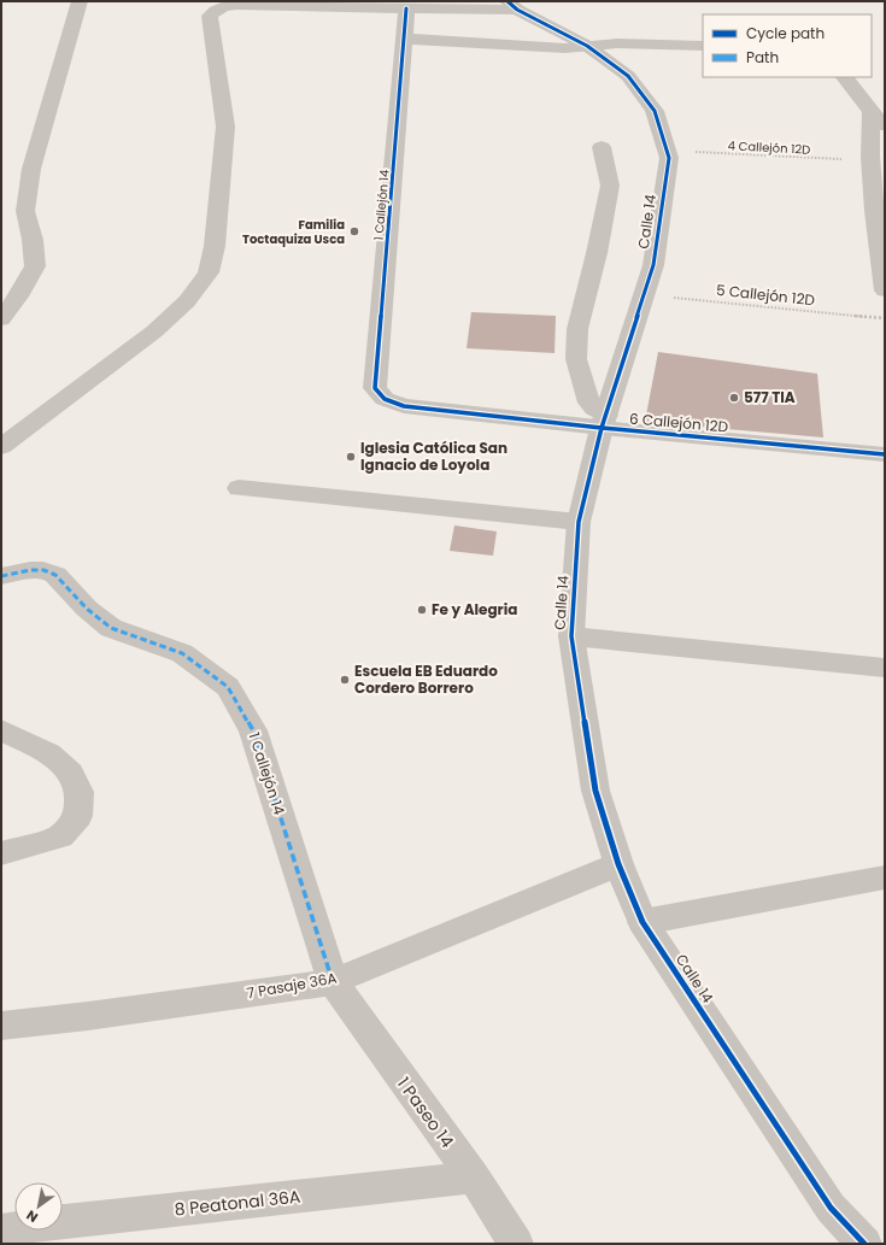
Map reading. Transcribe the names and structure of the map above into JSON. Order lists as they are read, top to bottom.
{
  "streets": {
    "street": [
      "1 Callejón 14",
      "Calle 14",
      "6 Callejón 12D",
      "7 Pasaje 36A",
      "1 Paseo 14",
      "8 Peatonal 36A"
    ],
    "path": ["4 Callejón 12D", "5 Callejón 12D"]
  },
  "crossings": [
    ["4 Callejón 12D", "Calle 14"],
    ["1 Callejón 14", "6 Callejón 12D"],
    ["1 Callejón 14", "7 Pasaje 36A"],
    ["1 Callejón 14", "1 Paseo 14"],
    ["Calle 14", "5 Callejón 12D"],
    ["Calle 14", "6 Callejón 12D"],
    ["Calle 14", "7 Pasaje 36A"],
    ["7 Pasaje 36A", "1 Paseo 14"],
    ["1 Paseo 14", "8 Peatonal 36A"]
  ],
  "places": [
    "Familia Toctaquiza Usca",
    "577 TIA",
    "Iglesia Católica San Ignacio de Loyola",
    "Fe y Alegria",
    "Escuela EB Eduardo Cordero Borrero"
  ],
  "legend": ["Cycle path", "Path"],
  "north": "bottom left"
}
